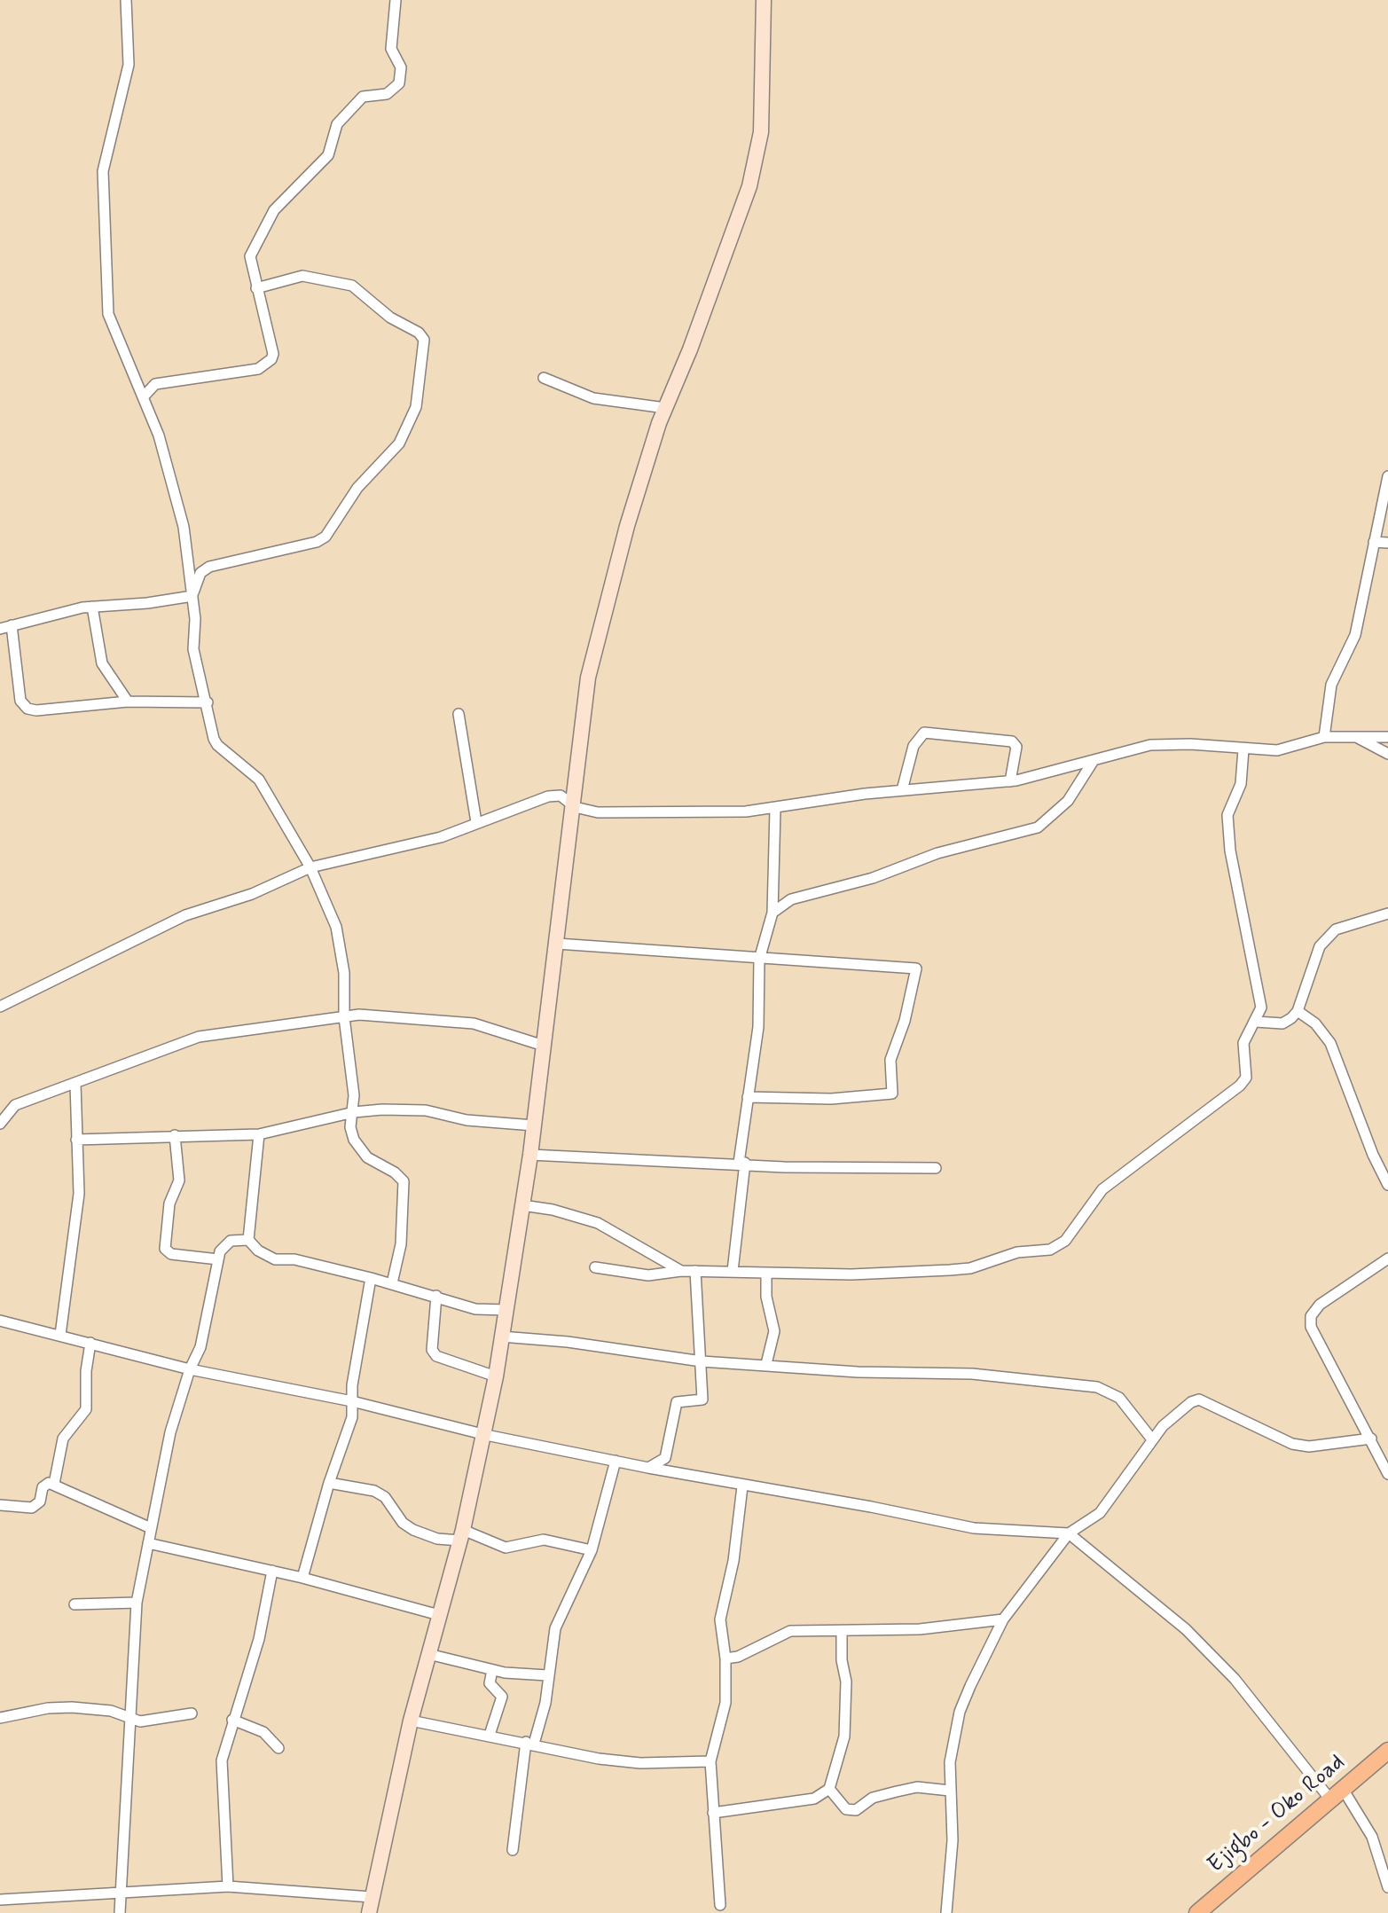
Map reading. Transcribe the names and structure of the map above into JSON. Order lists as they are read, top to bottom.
{
  "streets": {
    "main road": ["Ejigbo - Oko Road"]
  }
}
